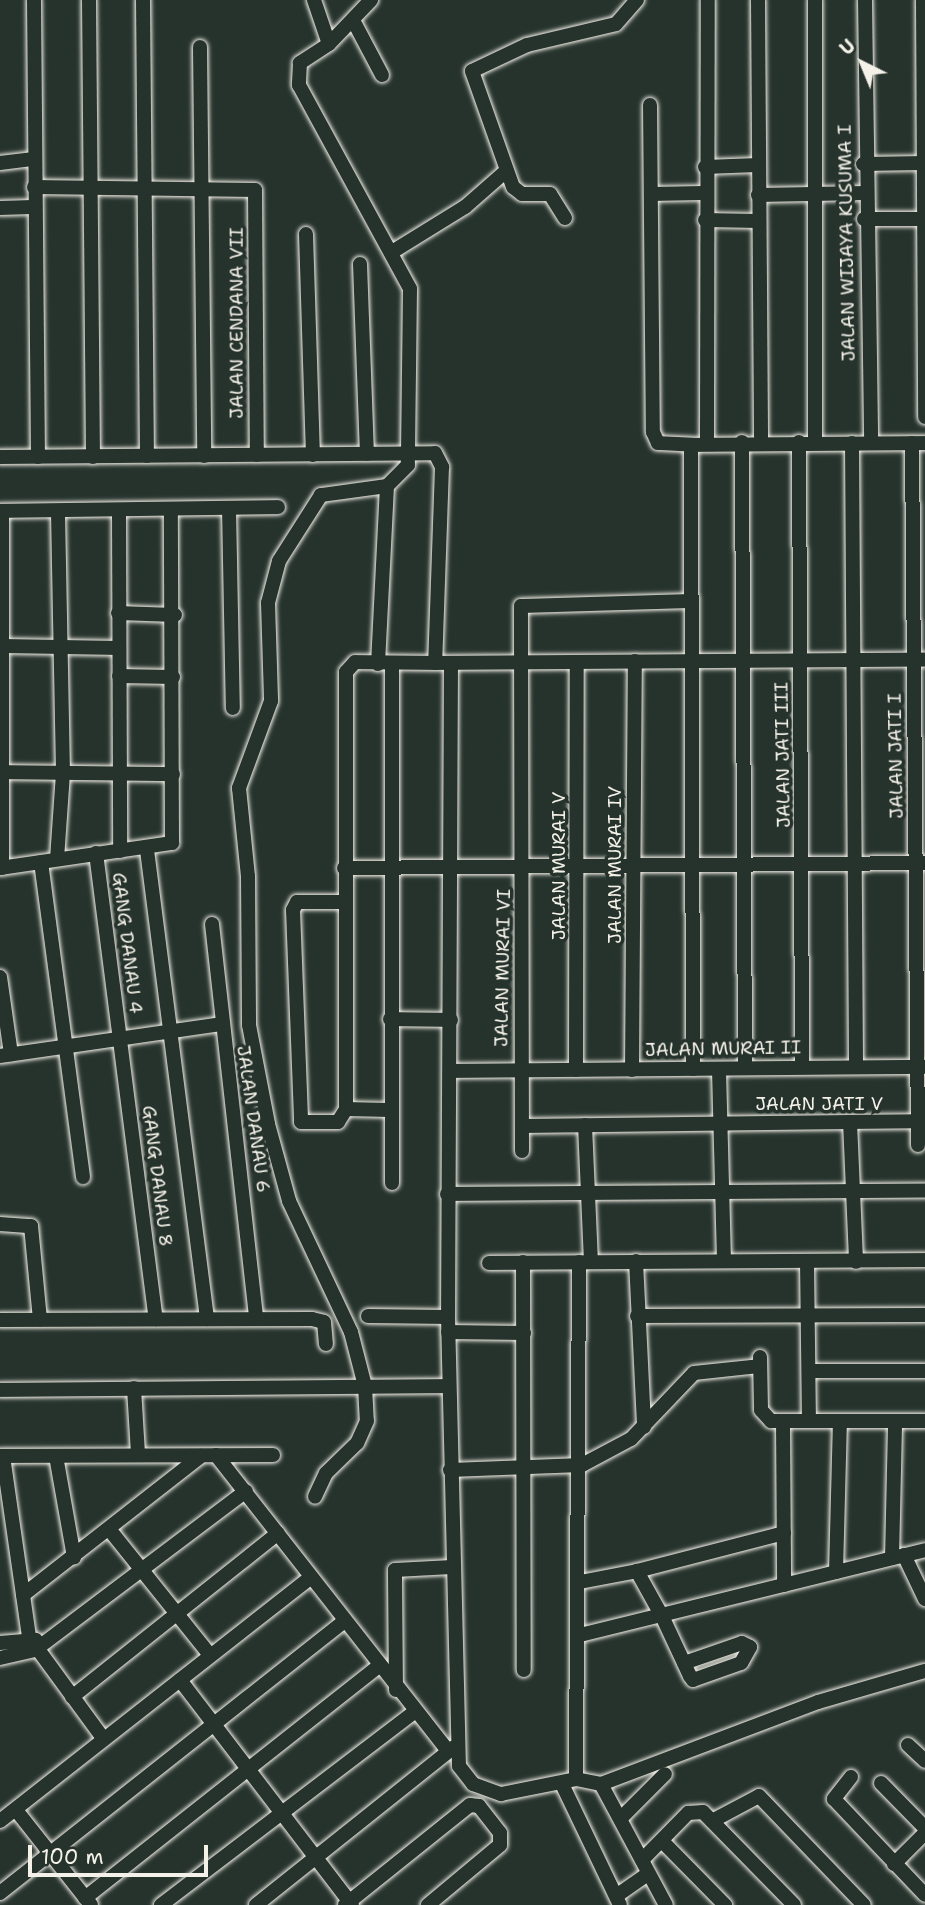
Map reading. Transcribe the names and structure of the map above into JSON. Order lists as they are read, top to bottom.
{
  "streets": {
    "street": [
      "JALAN WIJAYA KUSUMA I",
      "JALAN CENDANA VII",
      "JALAN JATI III",
      "JALAN JATI I",
      "JALAN MURAI IV",
      "JALAN MURAI V",
      "GANG DANAU 4",
      "JALAN MURAI VI",
      "JALAN MURAI II",
      "JALAN JATI V",
      "JALAN DANAU 6",
      "GANG DANAU 8"
    ]
  },
  "crossings": [
    ["JALAN JATI III", "JALAN MURAI II"],
    ["JALAN JATI I", "JALAN MURAI II"],
    ["JALAN JATI I", "JALAN JATI V"],
    ["JALAN MURAI IV", "JALAN MURAI II"],
    ["JALAN MURAI V", "JALAN MURAI II"],
    ["GANG DANAU 4", "GANG DANAU 8"],
    ["JALAN MURAI VI", "JALAN MURAI II"],
    ["JALAN MURAI VI", "JALAN JATI V"]
  ],
  "scale_bar": "100 m",
  "north": "top left"
}
